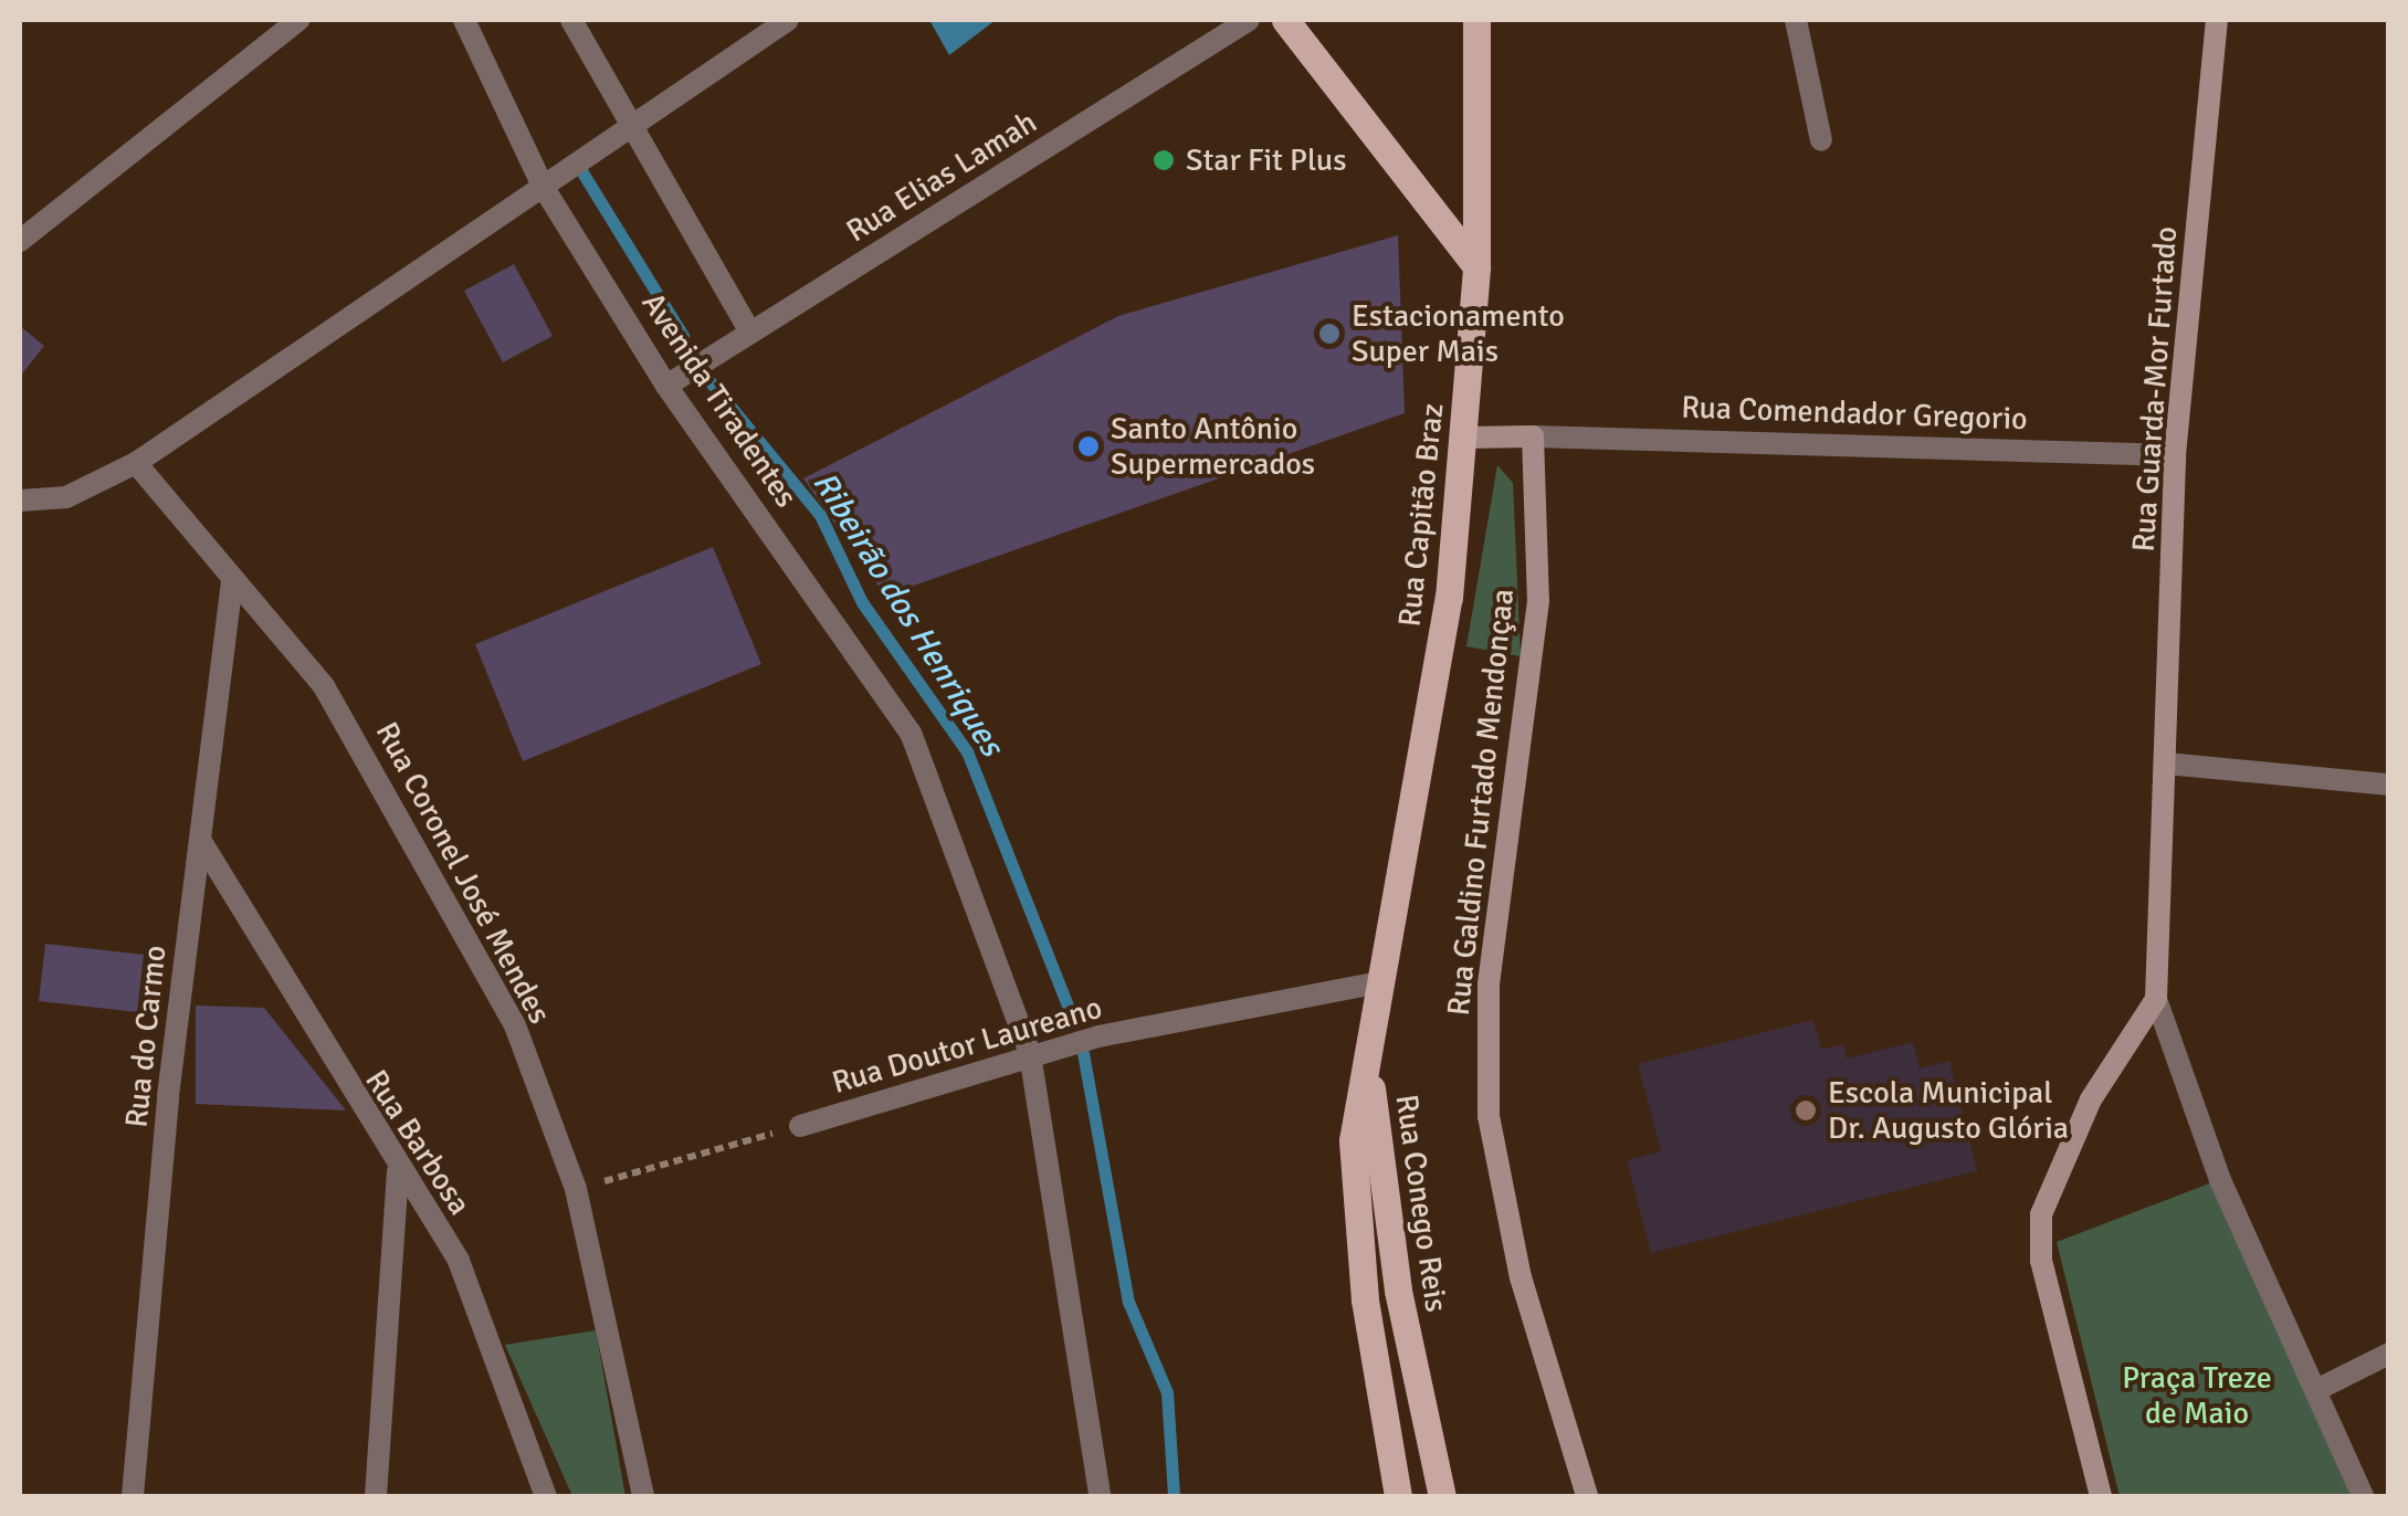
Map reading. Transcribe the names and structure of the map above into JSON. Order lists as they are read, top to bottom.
{
  "streets": {
    "main road": ["Rua Capitão Braz", "Rua Conego Reis"],
    "street": [
      "Rua Elias Lamah",
      "Rua Guarda-Mor Furtado",
      "Avenida Tiradentes",
      "Rua Comendador Gregorio",
      "Rua Galdino Furtado Mendonçaa",
      "Rua Coronel José Mendes",
      "Rua do Carmo",
      "Rua Doutor Laureano",
      "Rua Barbosa"
    ]
  },
  "crossings": [
    ["Rua Elias Lamah", "Avenida Tiradentes"],
    ["Rua Guarda-Mor Furtado", "Rua Comendador Gregorio"],
    ["Avenida Tiradentes", "Rua Doutor Laureano"],
    ["Rua Comendador Gregorio", "Rua Galdino Furtado Mendonçaa"],
    ["Rua Capitão Braz", "Rua Doutor Laureano"],
    ["Rua Capitão Braz", "Rua Conego Reis"],
    ["Rua Coronel José Mendes", "Rua do Carmo"],
    ["Rua Coronel José Mendes", "Rua Doutor Laureano"],
    ["Rua do Carmo", "Rua Barbosa"]
  ],
  "water": ["Ribeirão dos Henriques"],
  "parks": ["Praça Treze de Maio"],
  "places": [
    "Star Fit Plus",
    "Estacionamento Super Mais",
    "Santo Antônio Supermercados",
    "Escola Municipal Dr. Augusto Glória"
  ]
}
